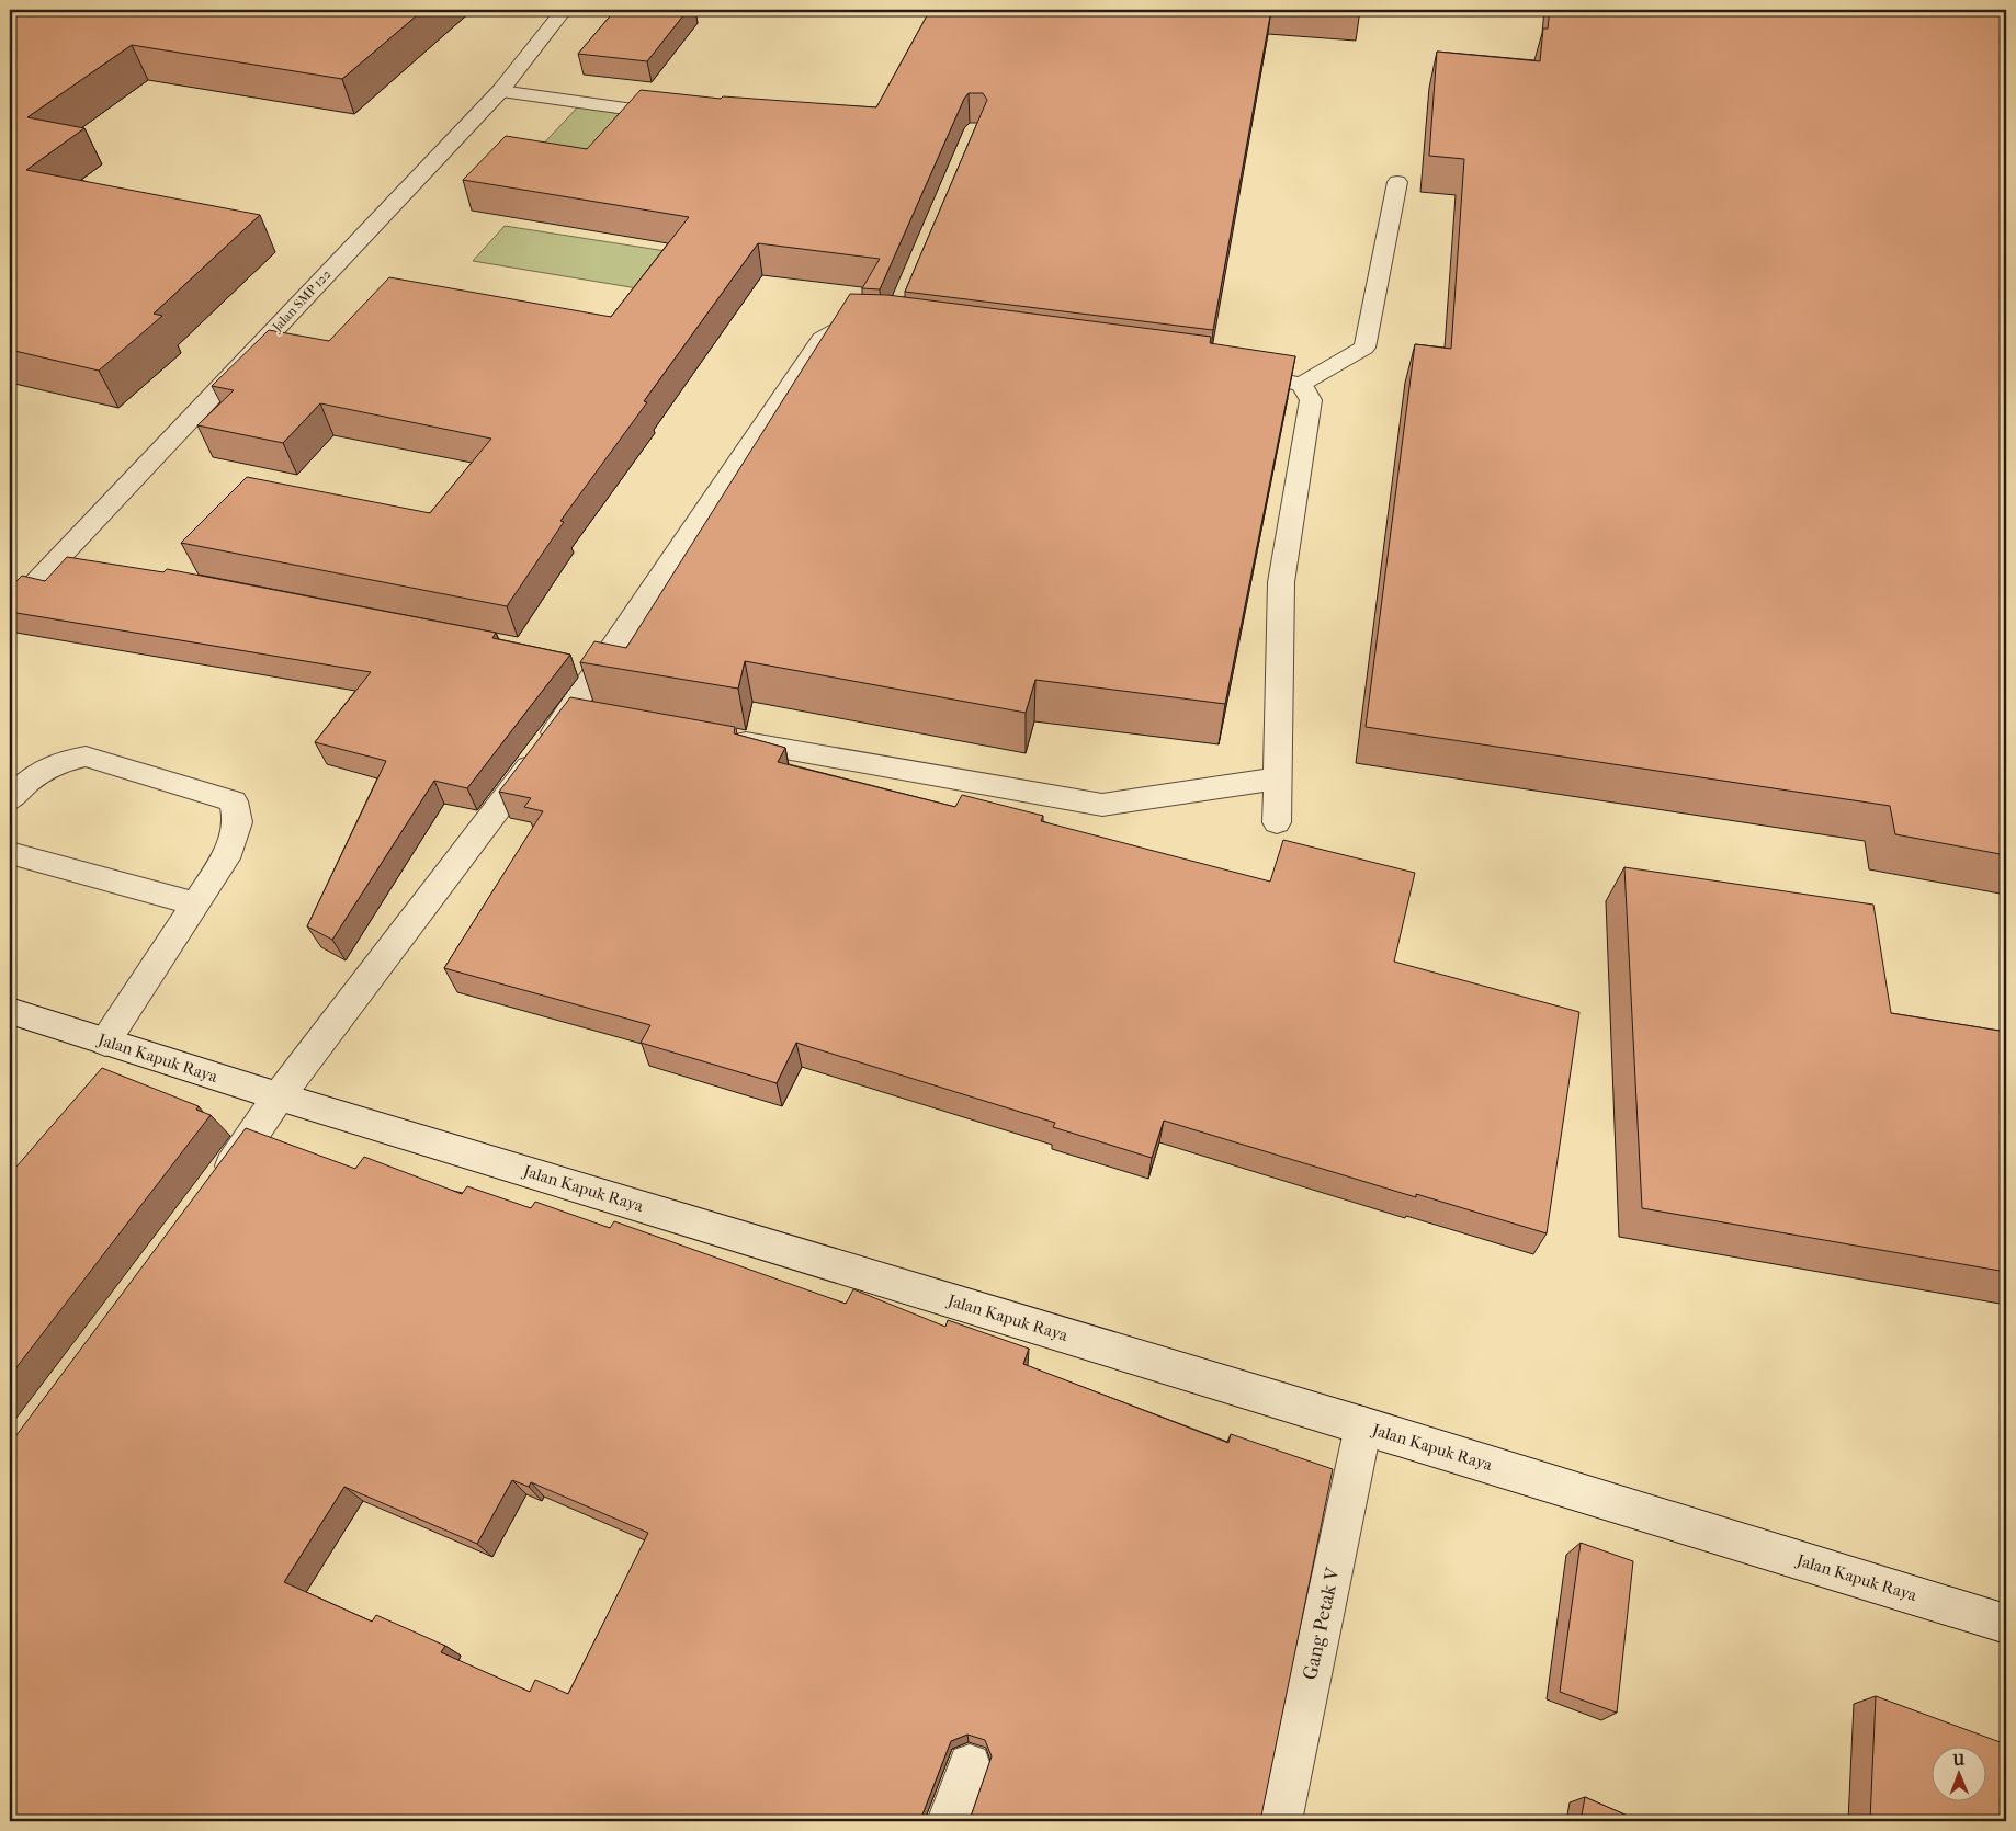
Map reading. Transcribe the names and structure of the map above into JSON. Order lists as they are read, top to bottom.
{
  "streets": {
    "street": ["Jalan SMP 122", "Jalan Kapuk Raya", "Gang Petak V"]
  },
  "crossings": [
    ["Jalan Kapuk Raya", "Gang Petak V"]
  ],
  "north": "top"
}
